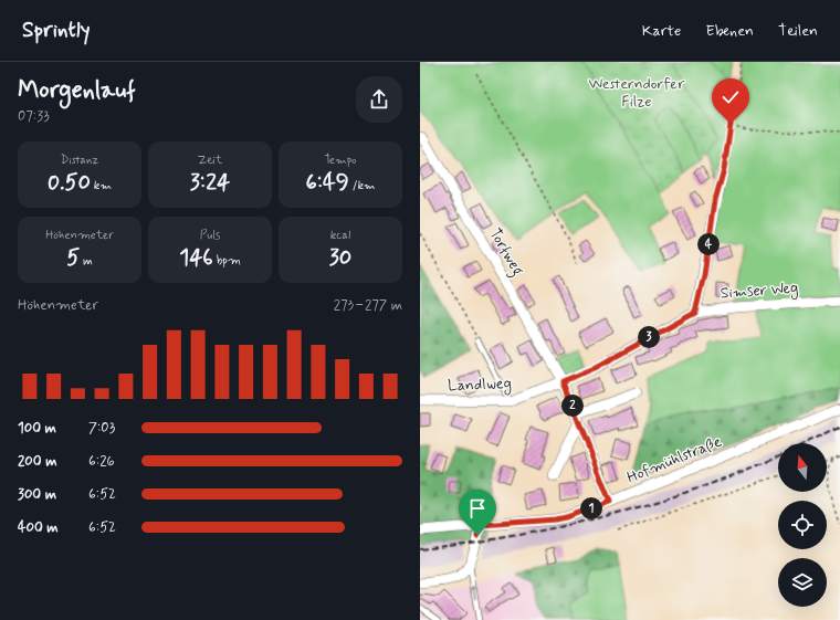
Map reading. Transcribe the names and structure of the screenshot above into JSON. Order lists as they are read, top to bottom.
{
  "streets": {
    "street": [
      "Torfweg",
      "Simser Weg",
      "Landlweg",
      "Hofmühlstraße"
    ]
  },
  "crossings": [
    ["Torfweg", "Simser Weg"],
    ["Torfweg", "Landlweg"],
    ["Simser Weg", "Landlweg"]
  ],
  "parks": ["Westerndorfer Filze"],
  "north": "top",
  "page": {
    "header": "Sprintly",
    "nav": ["Karte", "Ebenen", "Teilen"],
    "heading": ["Morgenlauf", "07:33"],
    "stats": [
      ["Distanz", "0.50 km"],
      ["Zeit", "3:24"],
      ["Tempo", "6:49 /km"],
      ["Höhenmeter", "5 m"],
      ["Puls", "146 bpm"],
      ["kcal", "30"]
    ],
    "pins": [
      "4",
      "3",
      "2",
      "1"
    ],
    "chart": ["Höhenmeter", "273–277 m"],
    "list": [
      {
        "name": "100 m",
        "note": "7:03"
      },
      {
        "name": "200 m",
        "note": "6:26"
      },
      {
        "name": "300 m",
        "note": "6:52"
      },
      {
        "name": "400 m",
        "note": "6:52"
      }
    ]
  }
}
